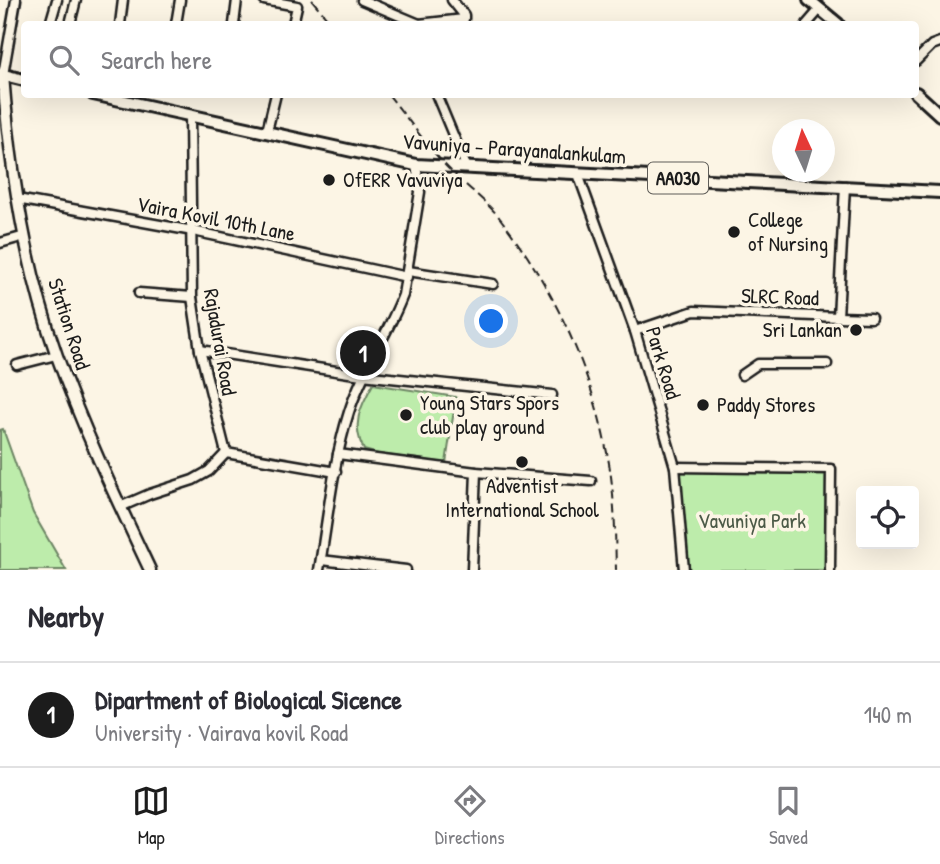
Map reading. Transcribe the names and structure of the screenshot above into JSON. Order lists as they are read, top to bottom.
{
  "streets": {
    "highway": ["Vavuniya - Parayanalankulam", "AA030"],
    "main road": ["Station Road"],
    "street": [
      "Vaira Kovil 10th Lane",
      "SLRC Road",
      "Rajadurai Road",
      "Park Road"
    ]
  },
  "crossings": [
    ["Vavuniya - Parayanalankulam", "SLRC Road"],
    ["Vavuniya - Parayanalankulam", "Rajadurai Road"],
    ["Vavuniya - Parayanalankulam", "Park Road"],
    ["Vaira Kovil 10th Lane", "Station Road"],
    ["Vaira Kovil 10th Lane", "Rajadurai Road"],
    ["SLRC Road", "Park Road"]
  ],
  "parks": ["Vavuniya Park"],
  "places": [
    "OfERR Vavuviya",
    "College of Nursing",
    "Sri Lankan",
    "Paddy Stores",
    "Young Stars Spors club play ground",
    "Adventist International School"
  ],
  "north": "top",
  "page": {
    "search": "Search here",
    "pins": "1",
    "heading": "Nearby",
    "list": [
      {
        "mark": "1",
        "name": "Dipartment of Biological Sicence",
        "note": "University · Vairava kovil Road",
        "value": "140 m"
      }
    ],
    "nav": ["Map", "Directions", "Saved"]
  }
}
